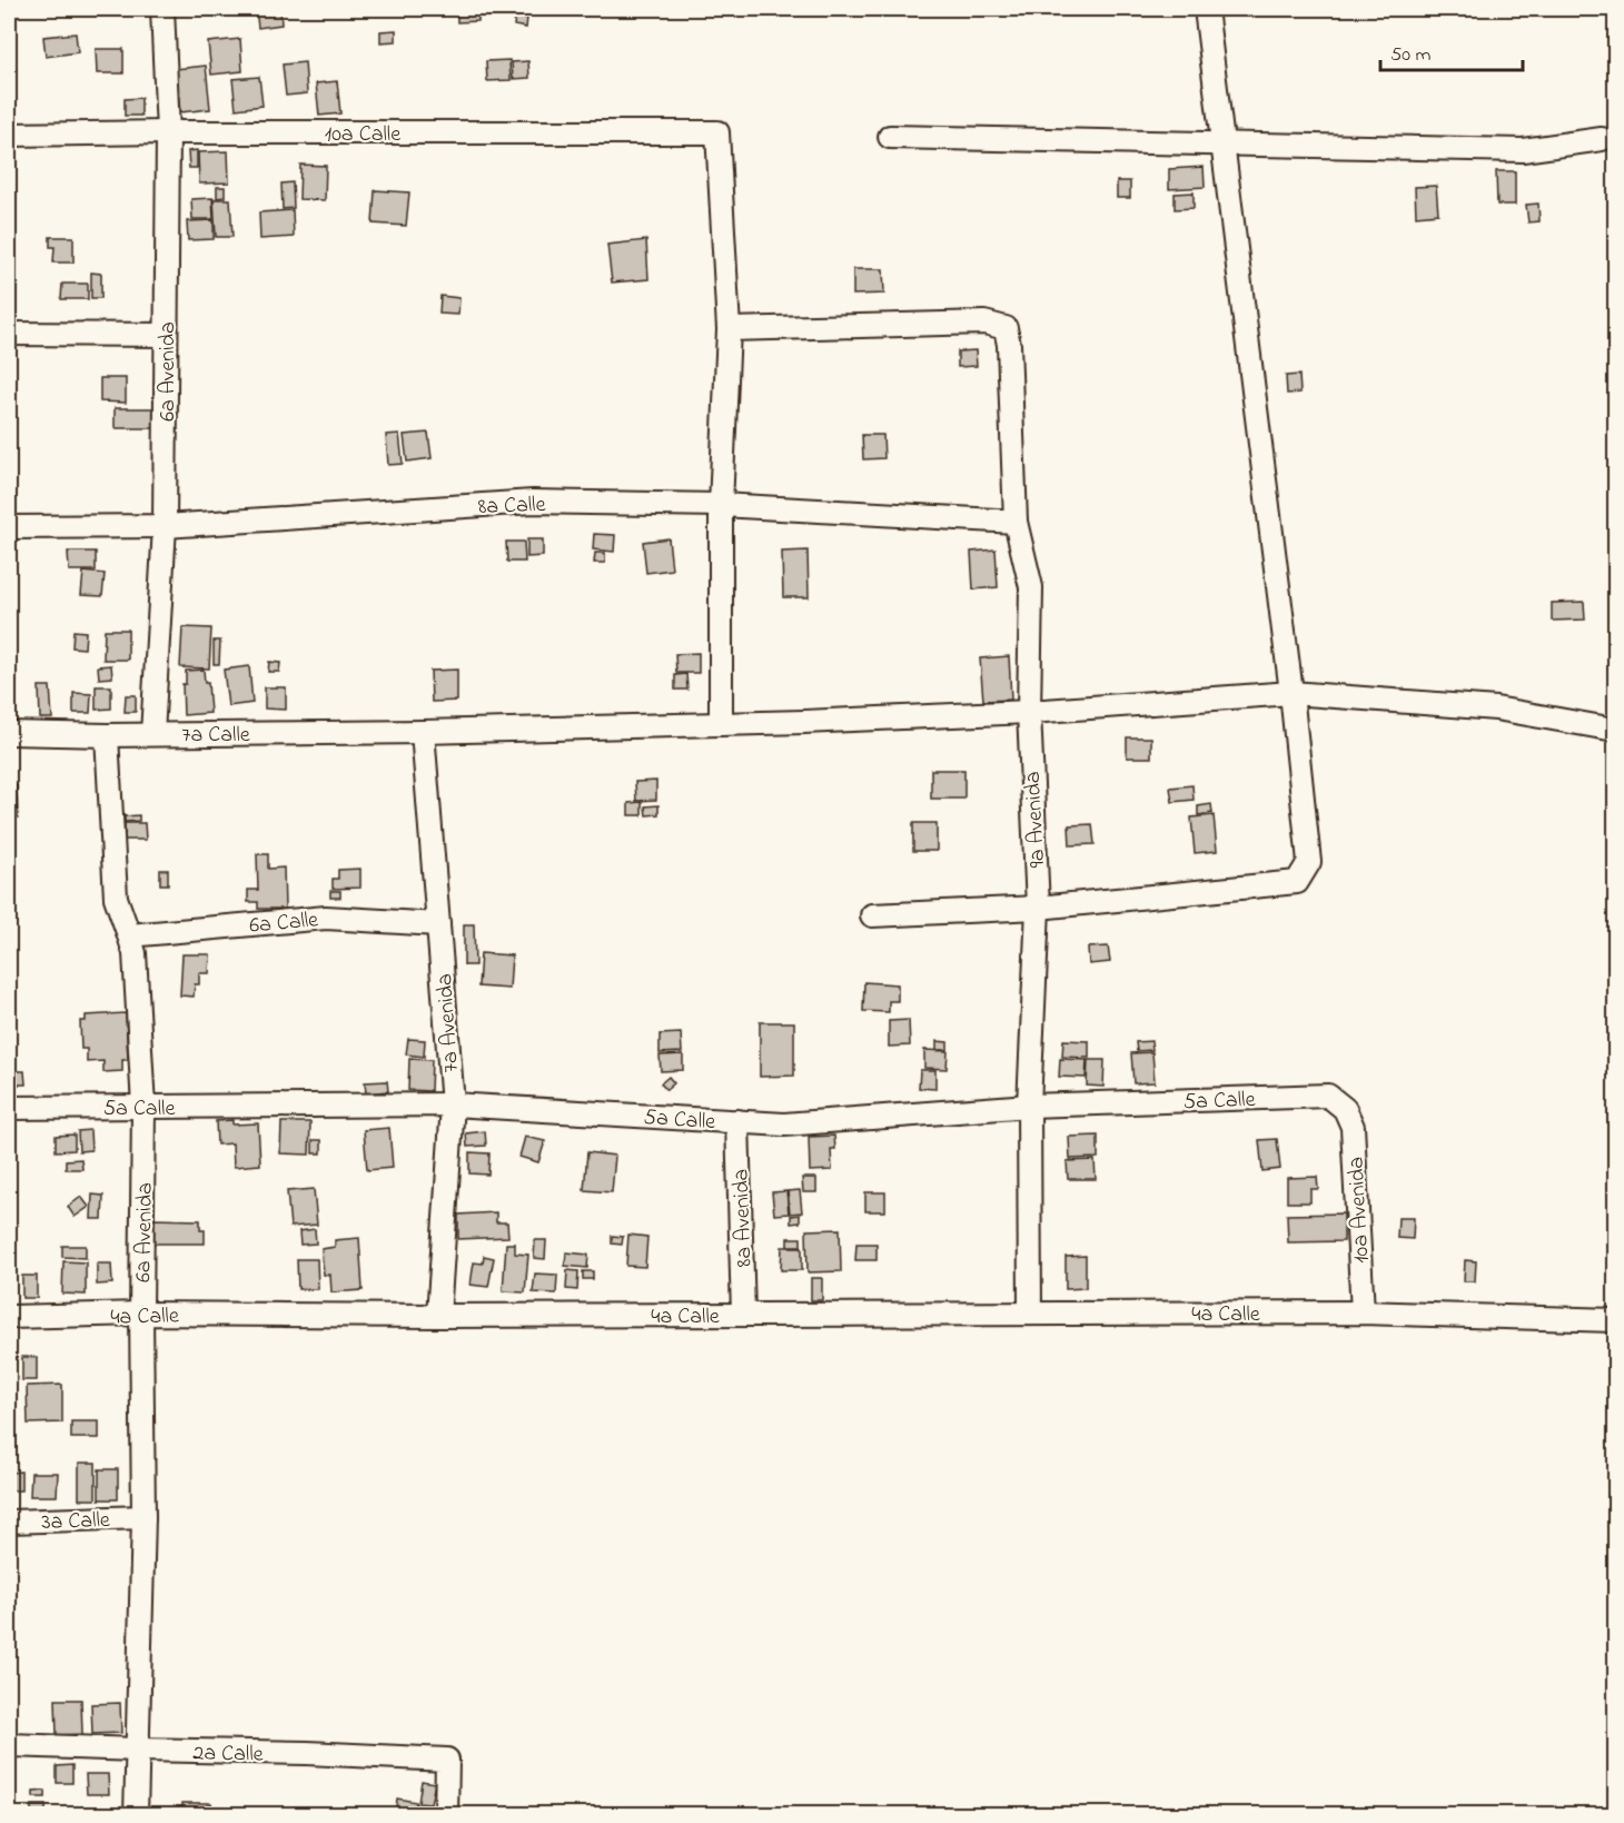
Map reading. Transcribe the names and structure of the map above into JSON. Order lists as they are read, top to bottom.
{
  "streets": {
    "street": [
      "10a Calle",
      "6a Avenida",
      "8a Calle",
      "7a Calle",
      "9a Avenida",
      "6a Calle",
      "7a Avenida",
      "5a Calle",
      "10a Avenida",
      "8a Avenida",
      "4a Calle",
      "3a Calle",
      "2a Calle"
    ]
  },
  "crossings": [
    ["10a Calle", "6a Avenida"],
    ["10a Calle", "9a Avenida"],
    ["6a Avenida", "8a Calle"],
    ["6a Avenida", "7a Calle"],
    ["6a Avenida", "6a Calle"],
    ["6a Avenida", "5a Calle"],
    ["6a Avenida", "4a Calle"],
    ["6a Avenida", "3a Calle"],
    ["6a Avenida", "2a Calle"],
    ["8a Calle", "9a Avenida"],
    ["7a Calle", "9a Avenida"],
    ["7a Calle", "7a Avenida"],
    ["9a Avenida", "5a Calle"],
    ["9a Avenida", "4a Calle"],
    ["6a Calle", "7a Avenida"],
    ["7a Avenida", "5a Calle"],
    ["7a Avenida", "4a Calle"],
    ["5a Calle", "10a Avenida"],
    ["5a Calle", "8a Avenida"],
    ["10a Avenida", "4a Calle"],
    ["8a Avenida", "4a Calle"]
  ],
  "scale_bar": "50 m"
}
